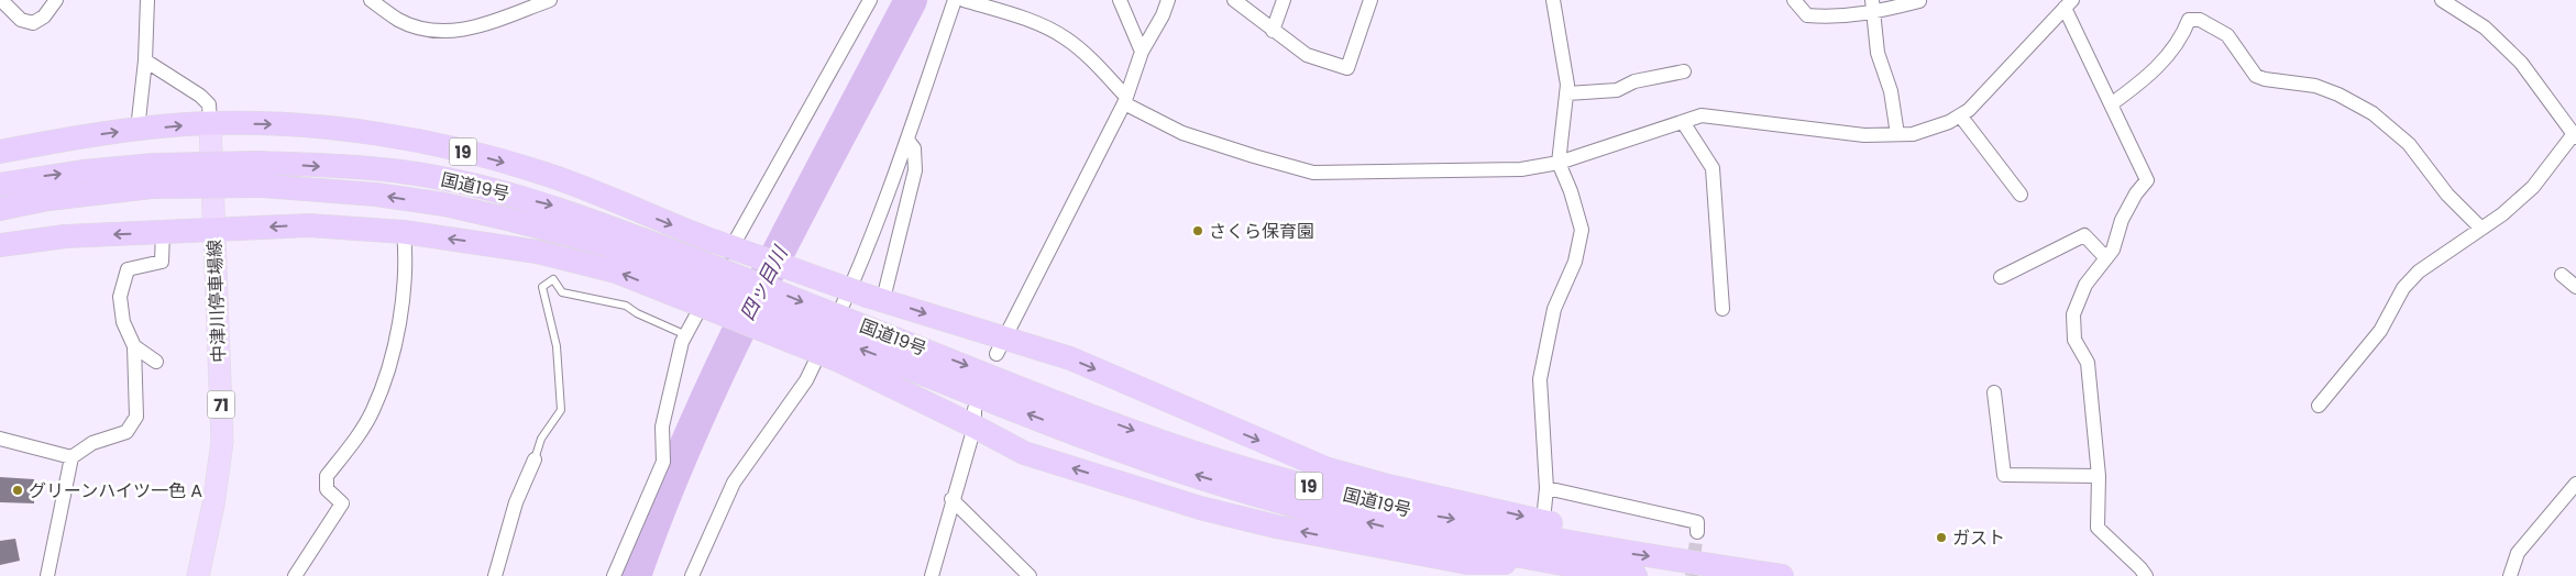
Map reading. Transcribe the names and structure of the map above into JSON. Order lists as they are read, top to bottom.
{
  "streets": {
    "highway": ["19", "国道19号"],
    "main road": ["中津川停車場線", "71"]
  },
  "crossings": [
    ["19", "国道19号"],
    ["19", "中津川停車場線"]
  ],
  "water": ["四ッ目川"],
  "places": ["さくら保育園", "グリーンハイツ一色 A", "ガスト"]
}
